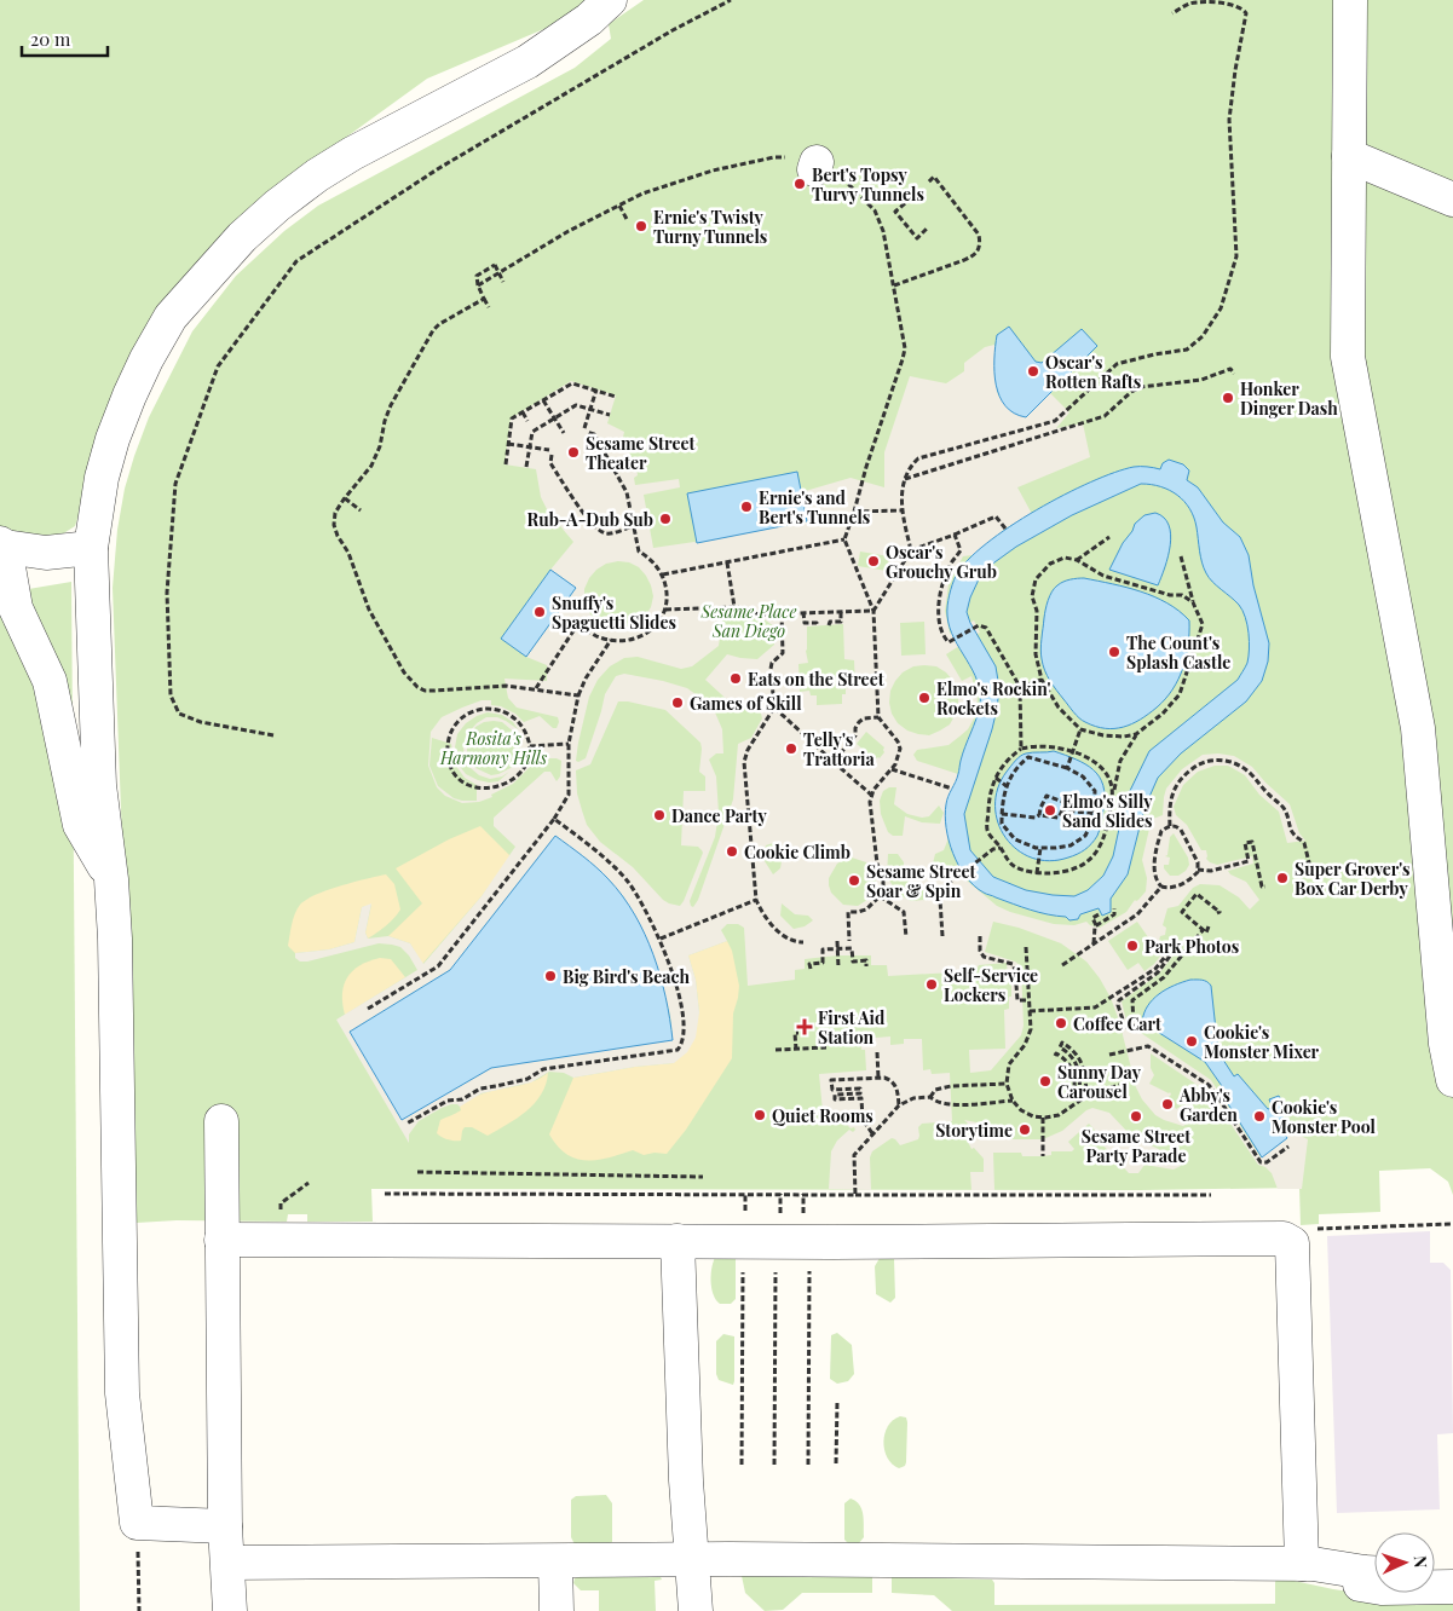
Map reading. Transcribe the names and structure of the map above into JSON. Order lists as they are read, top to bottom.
{
  "parks": ["Sesame Place San Diego", "Rosita's Harmony Hills"],
  "places": {
    "other": [
      "Bert's Topsy Turvy Tunnels",
      "Ernie's Twisty Turny Tunnels",
      "Oscar's Rotten Rafts",
      "Honker Dinger Dash",
      "Sesame Street Theater",
      "Ernie's and Bert's Tunnels",
      "Rub-A-Dub Sub",
      "Oscar's Grouchy Grub",
      "Snuffy's Spaguetti Slides",
      "The Count's Splash Castle",
      "Eats on the Street",
      "Elmo's Rockin' Rockets",
      "Games of Skill",
      "Telly's Trattoria",
      "Elmo's Silly Sand Slides",
      "Dance Party",
      "Cookie Climb",
      "Super Grover's Box Car Derby",
      "Sesame Street Soar & Spin",
      "Park Photos",
      "Big Bird's Beach",
      "Self-Service Lockers",
      "Coffee Cart",
      "Cookie's Monster Mixer",
      "Sunny Day Carousel",
      "Abby's Garden",
      "Quiet Rooms",
      "Sesame Street Party Parade",
      "Cookie's Monster Pool",
      "Storytime"
    ],
    "health": ["First Aid Station"]
  },
  "scale_bar": "20 m",
  "north": "right"
}
